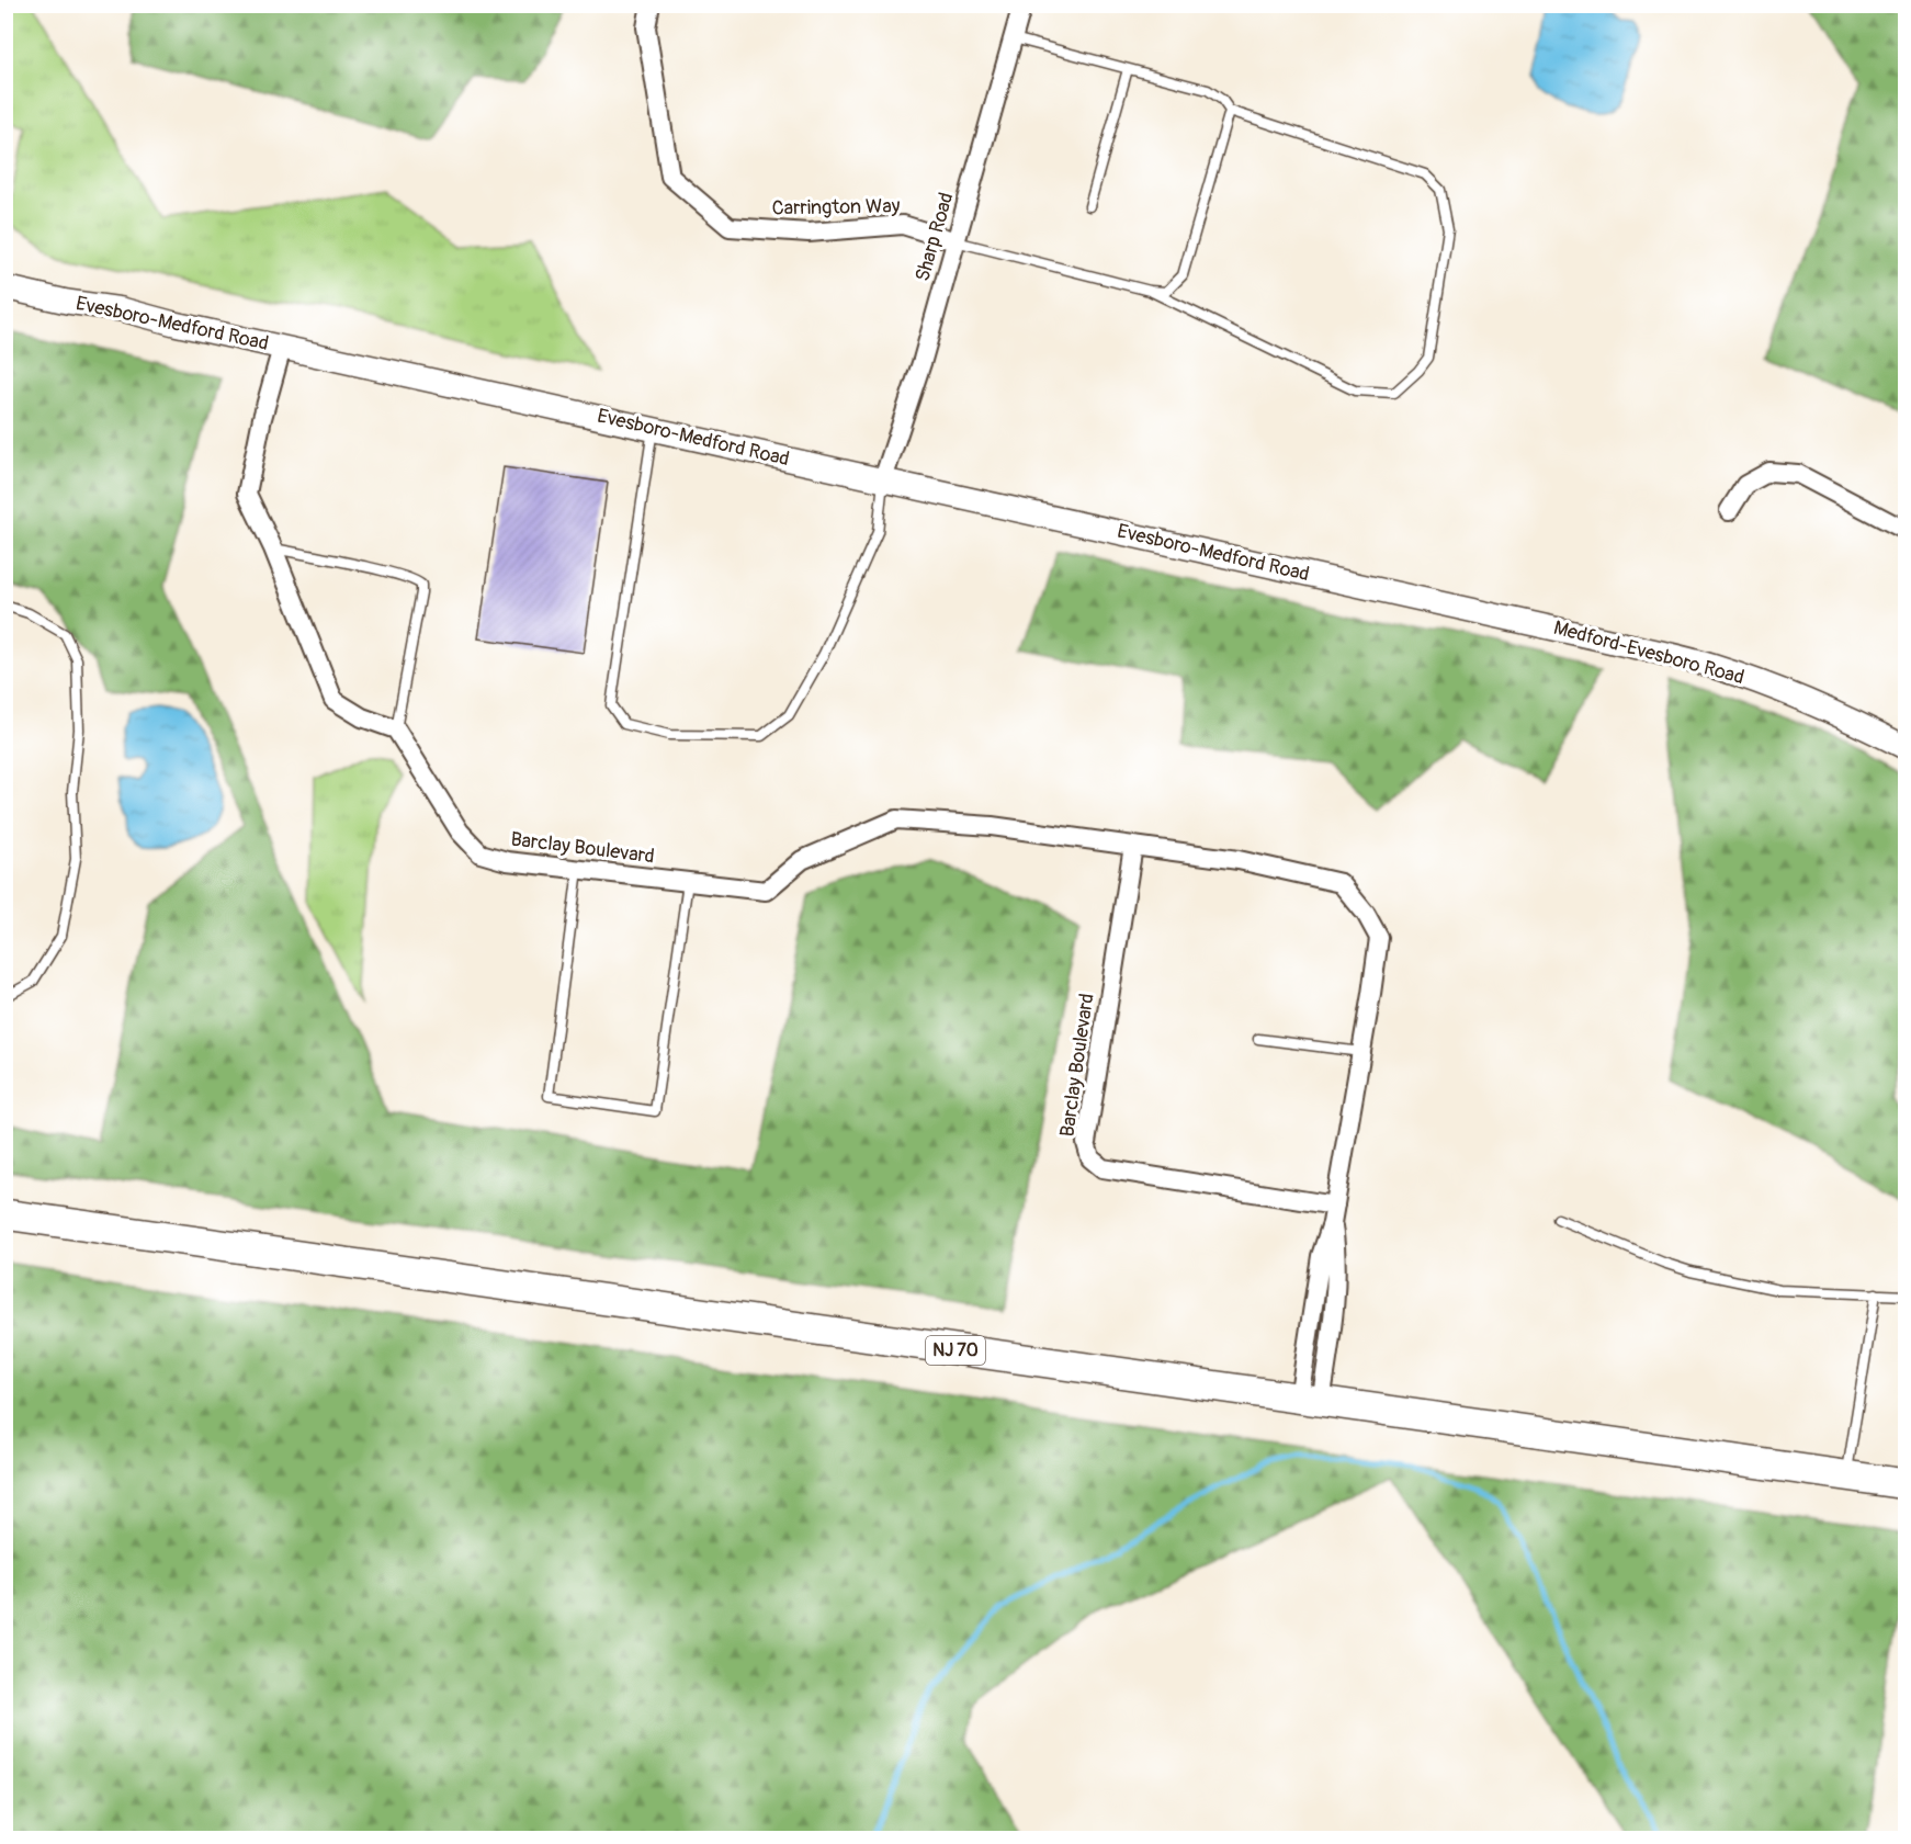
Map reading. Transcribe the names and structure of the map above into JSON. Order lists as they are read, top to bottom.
{
  "streets": {
    "highway": ["NJ 70"],
    "street": [
      "Carrington Way",
      "Sharp Road",
      "Evesboro-Medford Road",
      "Medford-Evesboro Road",
      "Barclay Boulevard"
    ]
  },
  "crossings": [
    ["Carrington Way", "Sharp Road"],
    ["Sharp Road", "Evesboro-Medford Road"],
    ["Evesboro-Medford Road", "Medford-Evesboro Road"],
    ["Barclay Boulevard", "NJ 70"]
  ]
}
